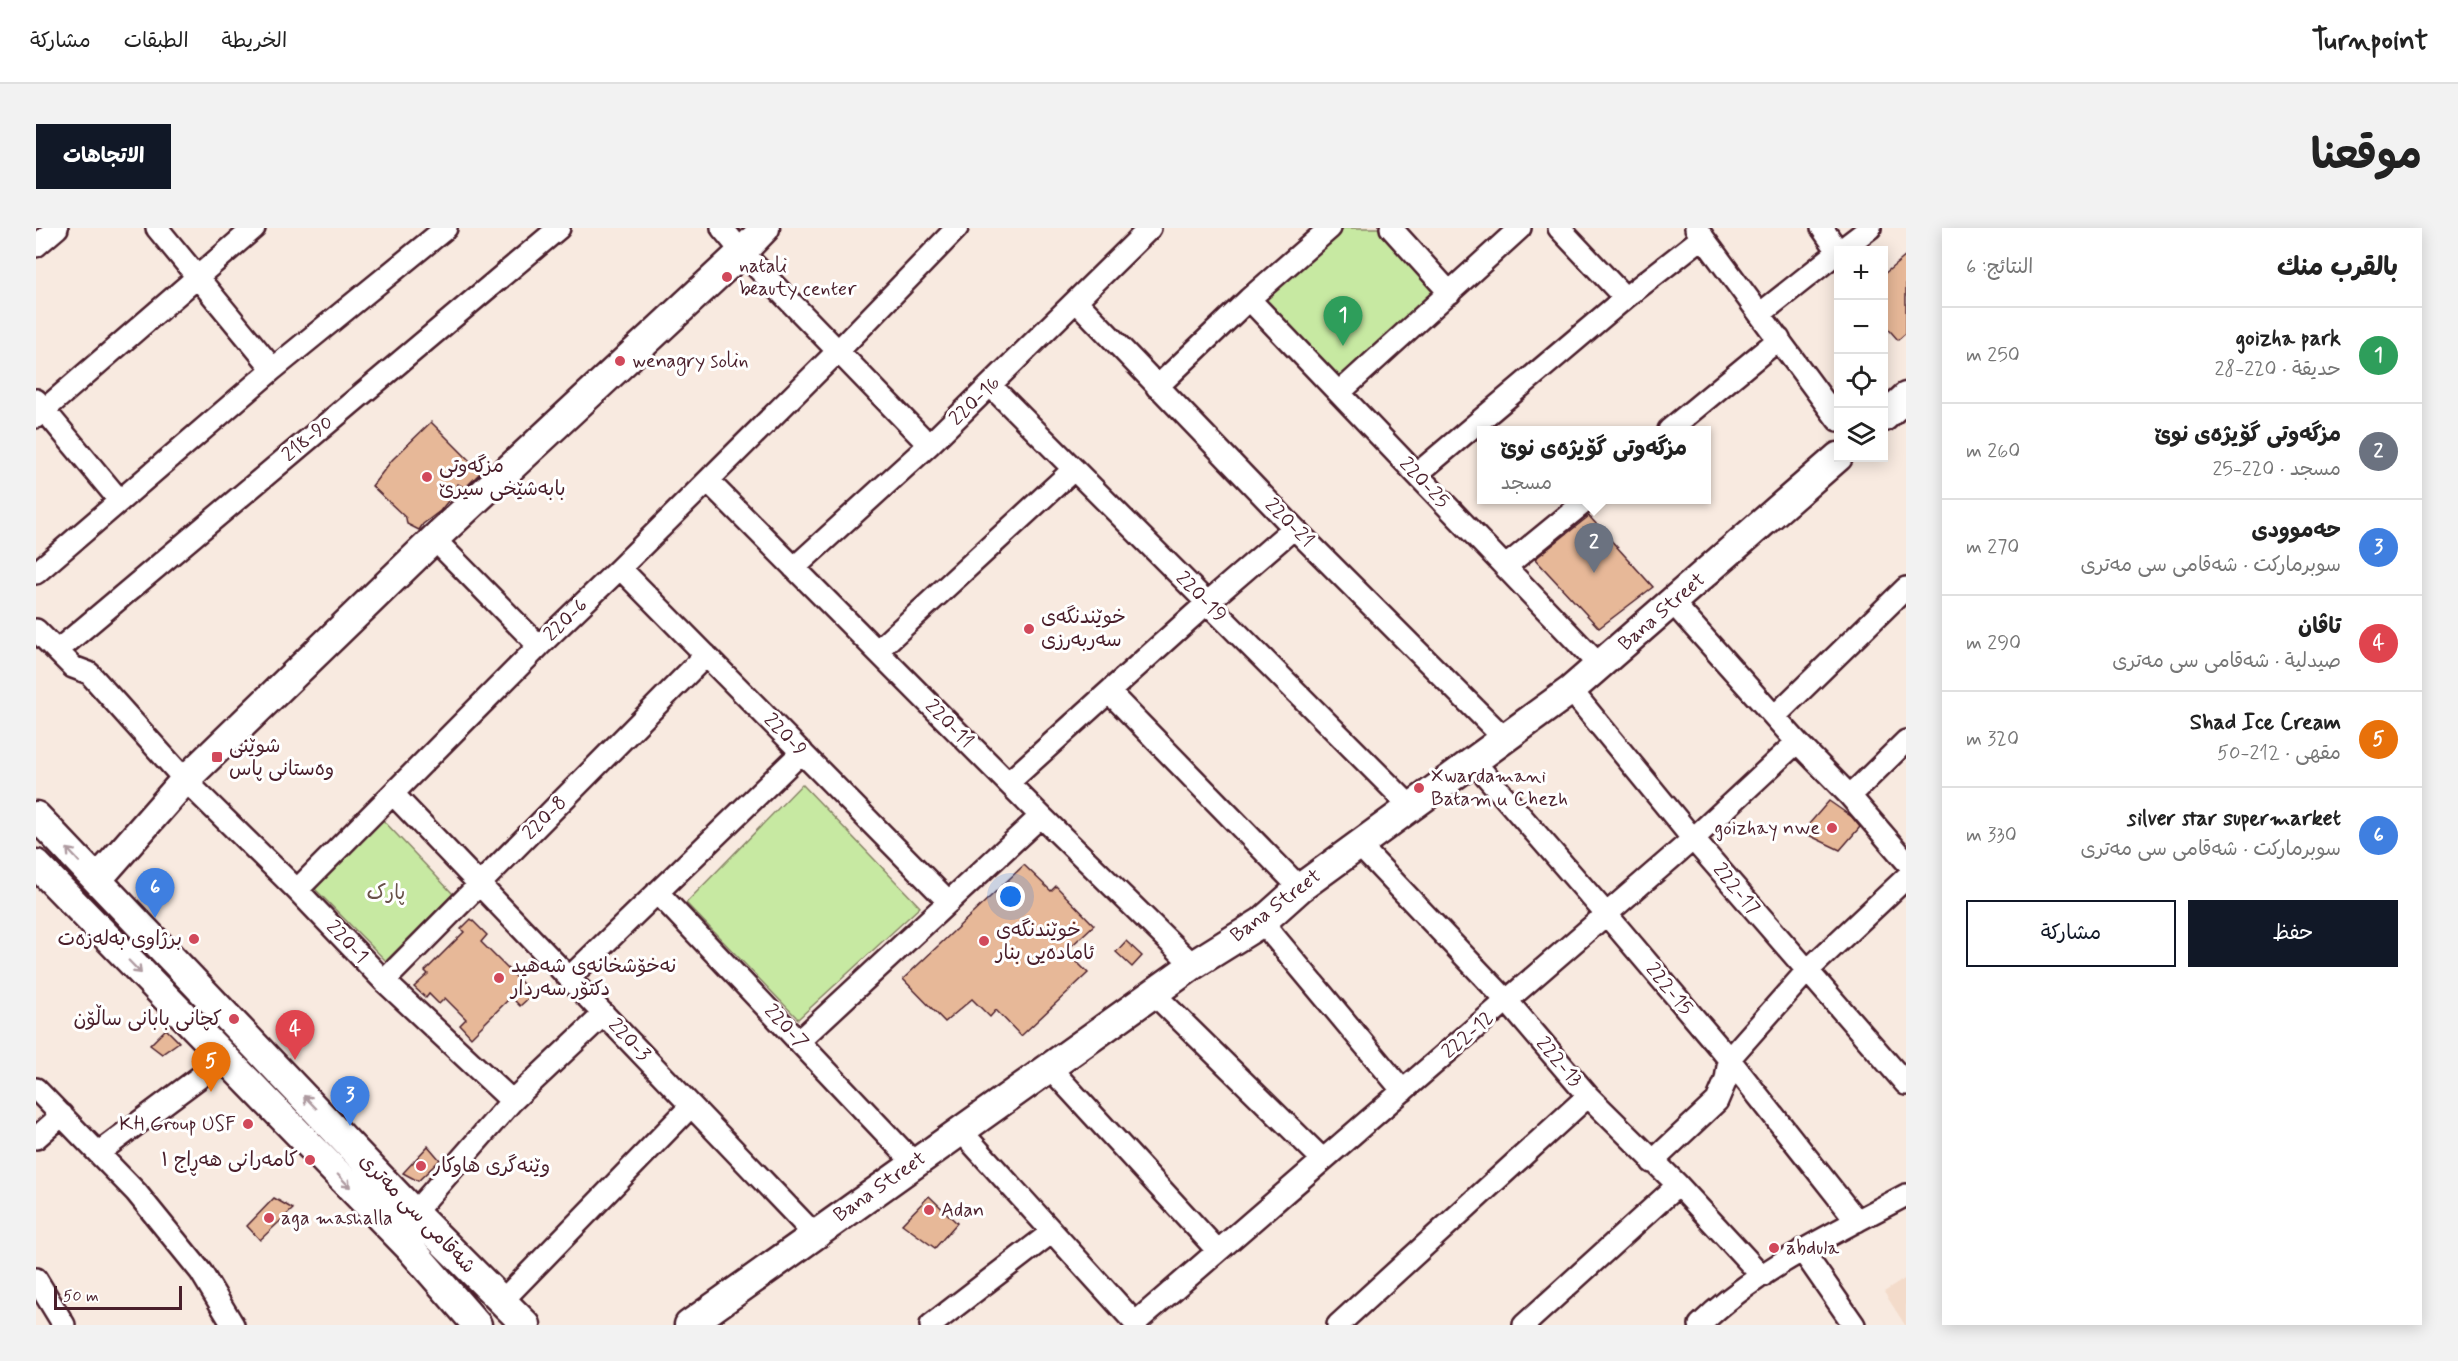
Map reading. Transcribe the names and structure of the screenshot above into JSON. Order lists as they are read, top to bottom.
{
  "streets": {
    "street": [
      "220-16",
      "218-90",
      "220-25",
      "220-21",
      "220-19",
      "Bana Street",
      "220-6",
      "220-11",
      "220-9",
      "220-8",
      "222-17",
      "220-1",
      "222-15",
      "220-7",
      "222-12",
      "220-3",
      "222-13",
      "شەقامی سی مەتری"
    ]
  },
  "crossings": [
    ["220-16", "220-21"],
    ["220-16", "220-19"],
    ["220-16", "220-11"],
    ["218-90", "220-1"],
    ["220-25", "Bana Street"],
    ["220-21", "Bana Street"],
    ["220-19", "Bana Street"],
    ["Bana Street", "220-11"],
    ["Bana Street", "222-17"],
    ["Bana Street", "222-15"],
    ["Bana Street", "220-7"],
    ["Bana Street", "220-3"],
    ["Bana Street", "222-13"],
    ["220-6", "220-11"],
    ["220-6", "220-9"],
    ["220-6", "220-1"],
    ["220-6", "220-3"],
    ["220-9", "220-8"],
    ["220-8", "220-1"],
    ["220-8", "220-3"],
    ["222-17", "222-12"],
    ["222-15", "222-12"],
    ["222-12", "222-13"]
  ],
  "parks": ["پارک"],
  "places": {
    "other": [
      "natali beauty center",
      "wenagry solin",
      "مزگه‌وتی بابەشێخی سیرێ",
      "خوێندنگەی سەربەرزی",
      "Xwardamani Batam u Chezh",
      "goizhay nwe",
      "برژاوی بەلەزەت",
      "خوێندنگەی ئامادەیی بنار",
      "نەخۆشخانەی شەهید دکتۆر سەردار",
      "كچانی بابانی ساڵۆن",
      "KH Group USF",
      "کامەرانی هەڕاج ۱",
      "وێنەگری هاوکار",
      "Adan",
      "aga mashalla",
      "abdula"
    ],
    "transit": ["شوێنی وەستانی پاس"]
  },
  "scale_bar": "50 m",
  "page": {
    "header": "Turnpoint",
    "nav": ["الخريطة", "الطبقات", "مشاركة"],
    "title": "موقعنا",
    "buttons": [
      "الاتجاهات",
      ["حفظ", "مشاركة"]
    ],
    "heading": ["بالقرب منك", "النتائج: 6"],
    "map_buttons": ["+", "−"],
    "pins": [
      "1",
      "2",
      "6",
      "4",
      "5",
      "3"
    ],
    "list": [
      {
        "mark": "1",
        "name": "goizha park",
        "note": "حديقة · 220-28",
        "value": "250 m"
      },
      {
        "mark": "2",
        "name": "مزگەوتی گۆیژەی نوێ",
        "note": "مسجد · 220-25",
        "value": "260 m"
      },
      {
        "mark": "3",
        "name": "حەموودی",
        "note": "سوبرماركت · شەقامی سی مەتری",
        "value": "270 m"
      },
      {
        "mark": "4",
        "name": "تاڤان",
        "note": "صيدلية · شەقامی سی مەتری",
        "value": "290 m"
      },
      {
        "mark": "5",
        "name": "Shad Ice Cream",
        "note": "مقهى · 212-50",
        "value": "320 m"
      },
      {
        "mark": "6",
        "name": "silver star supermarket",
        "note": "سوبرماركت · شەقامی سی مەتری",
        "value": "330 m"
      }
    ],
    "popup": ["مزگەوتی گۆیژەی نوێ", "مسجد"],
    "scale": "50 m"
  }
}
